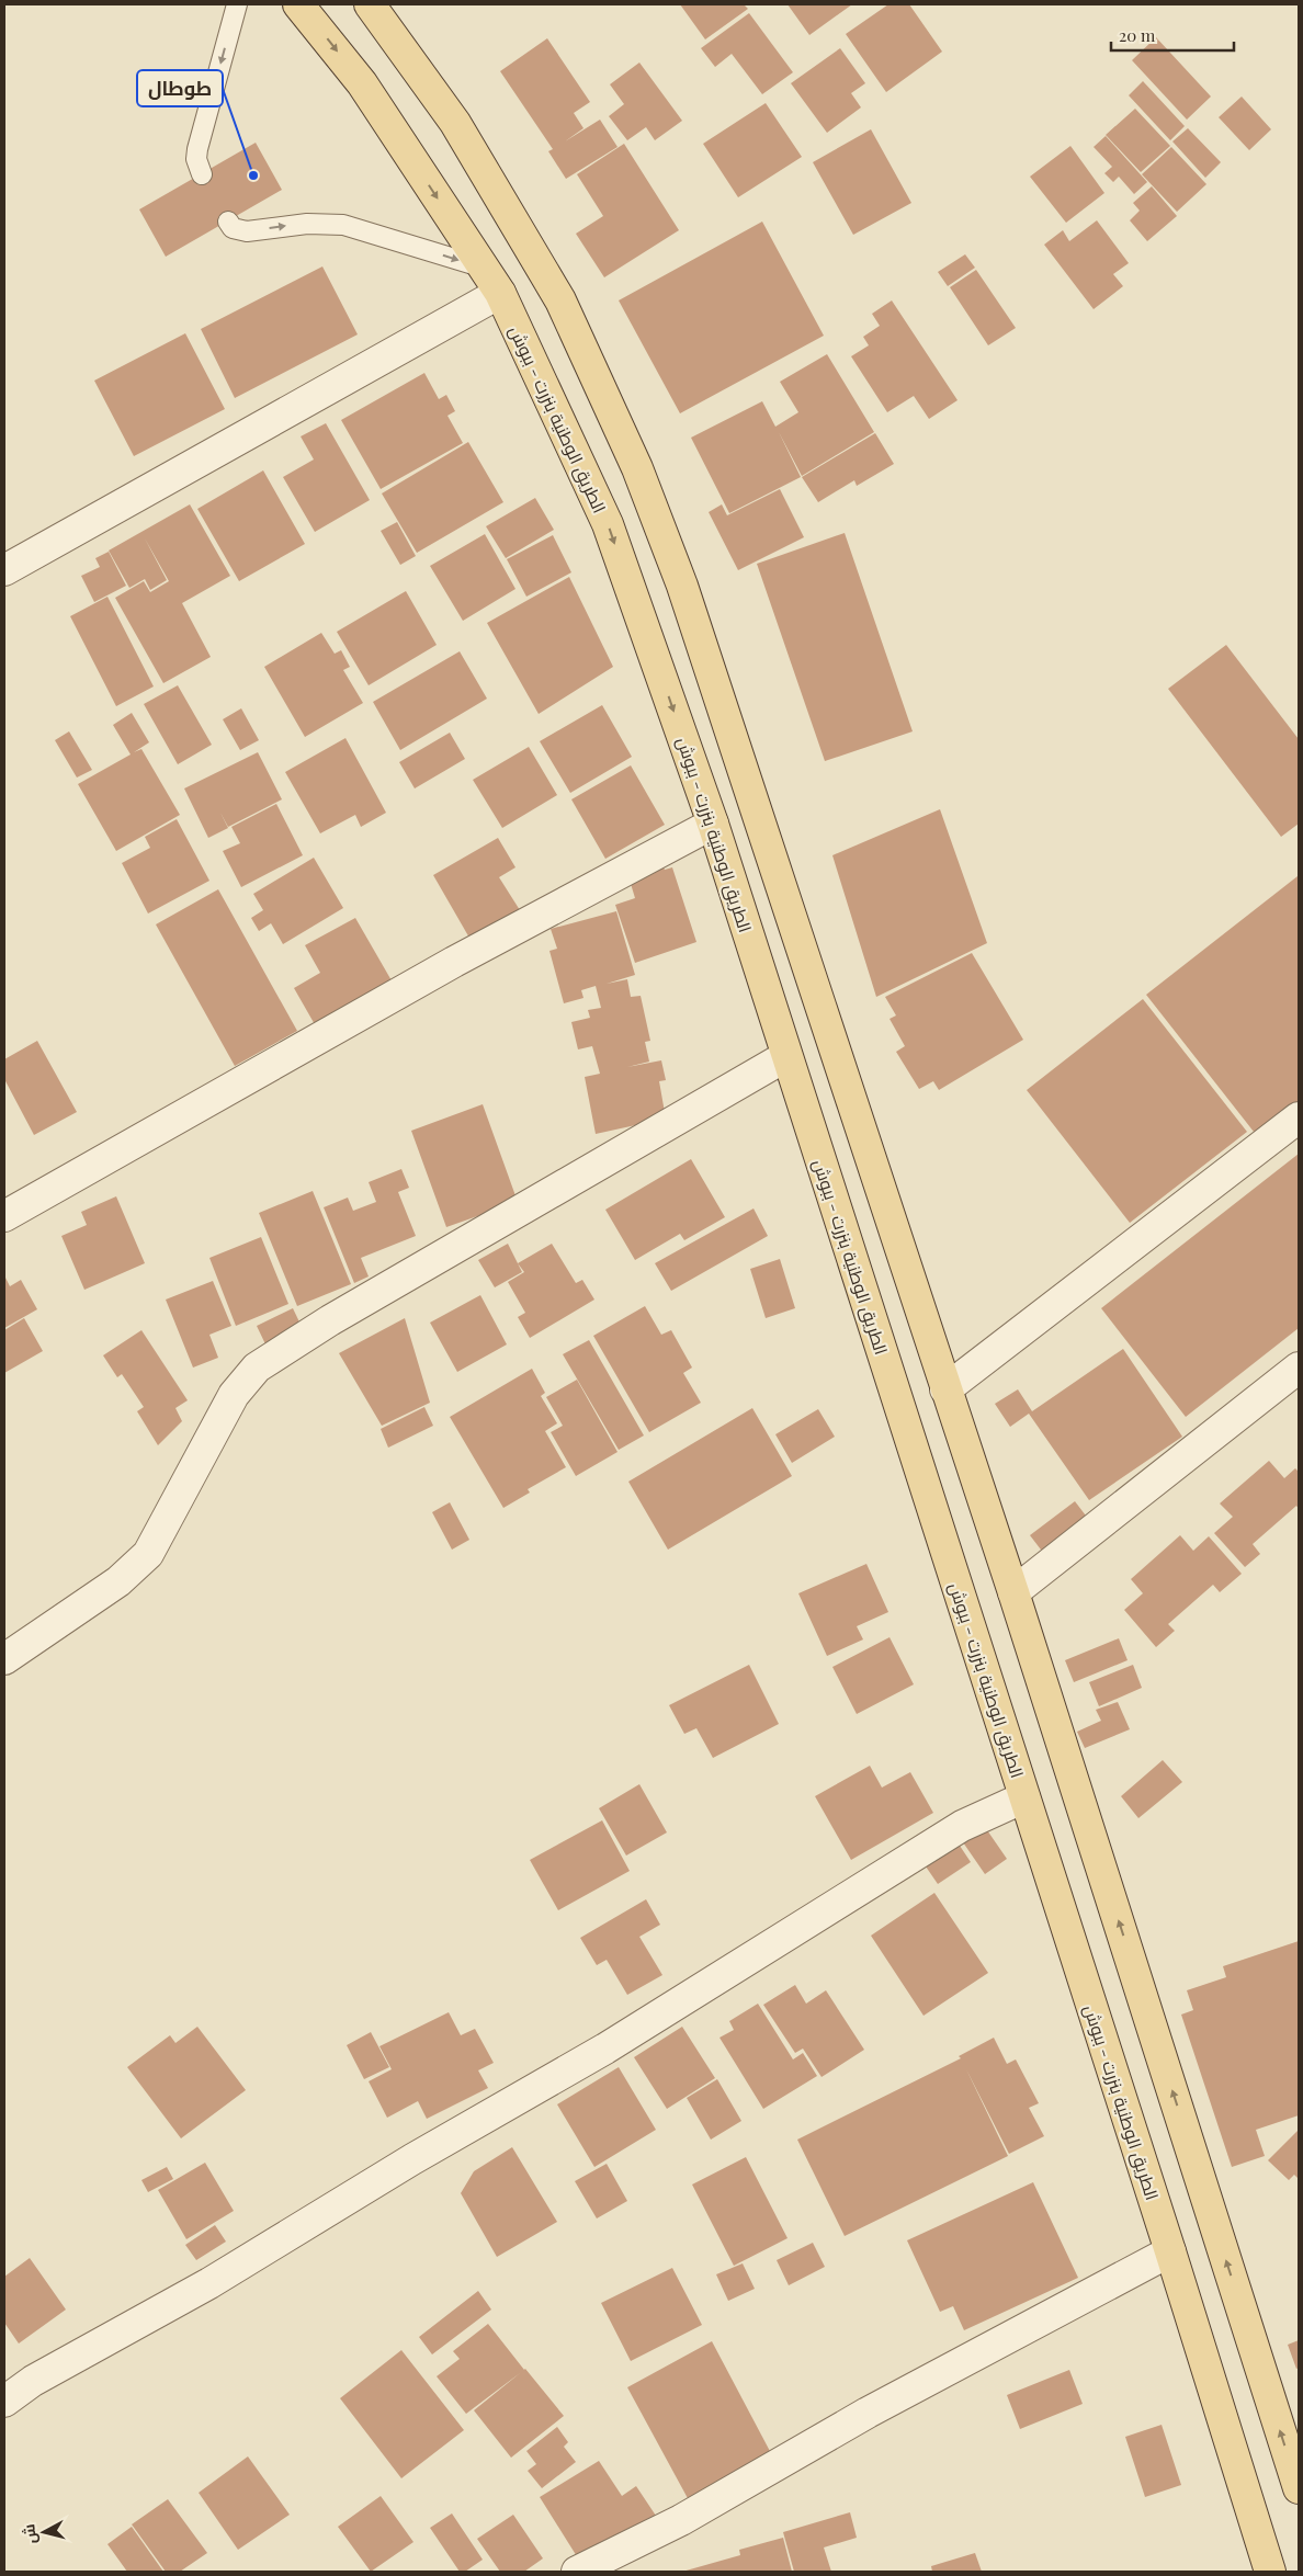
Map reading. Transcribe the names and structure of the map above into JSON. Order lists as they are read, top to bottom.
{
  "streets": {
    "main road": ["الطريق الوطنية بنزرت - ببوش"]
  },
  "places": ["طوطال"],
  "scale_bar": "20 m",
  "north": "left"
}
